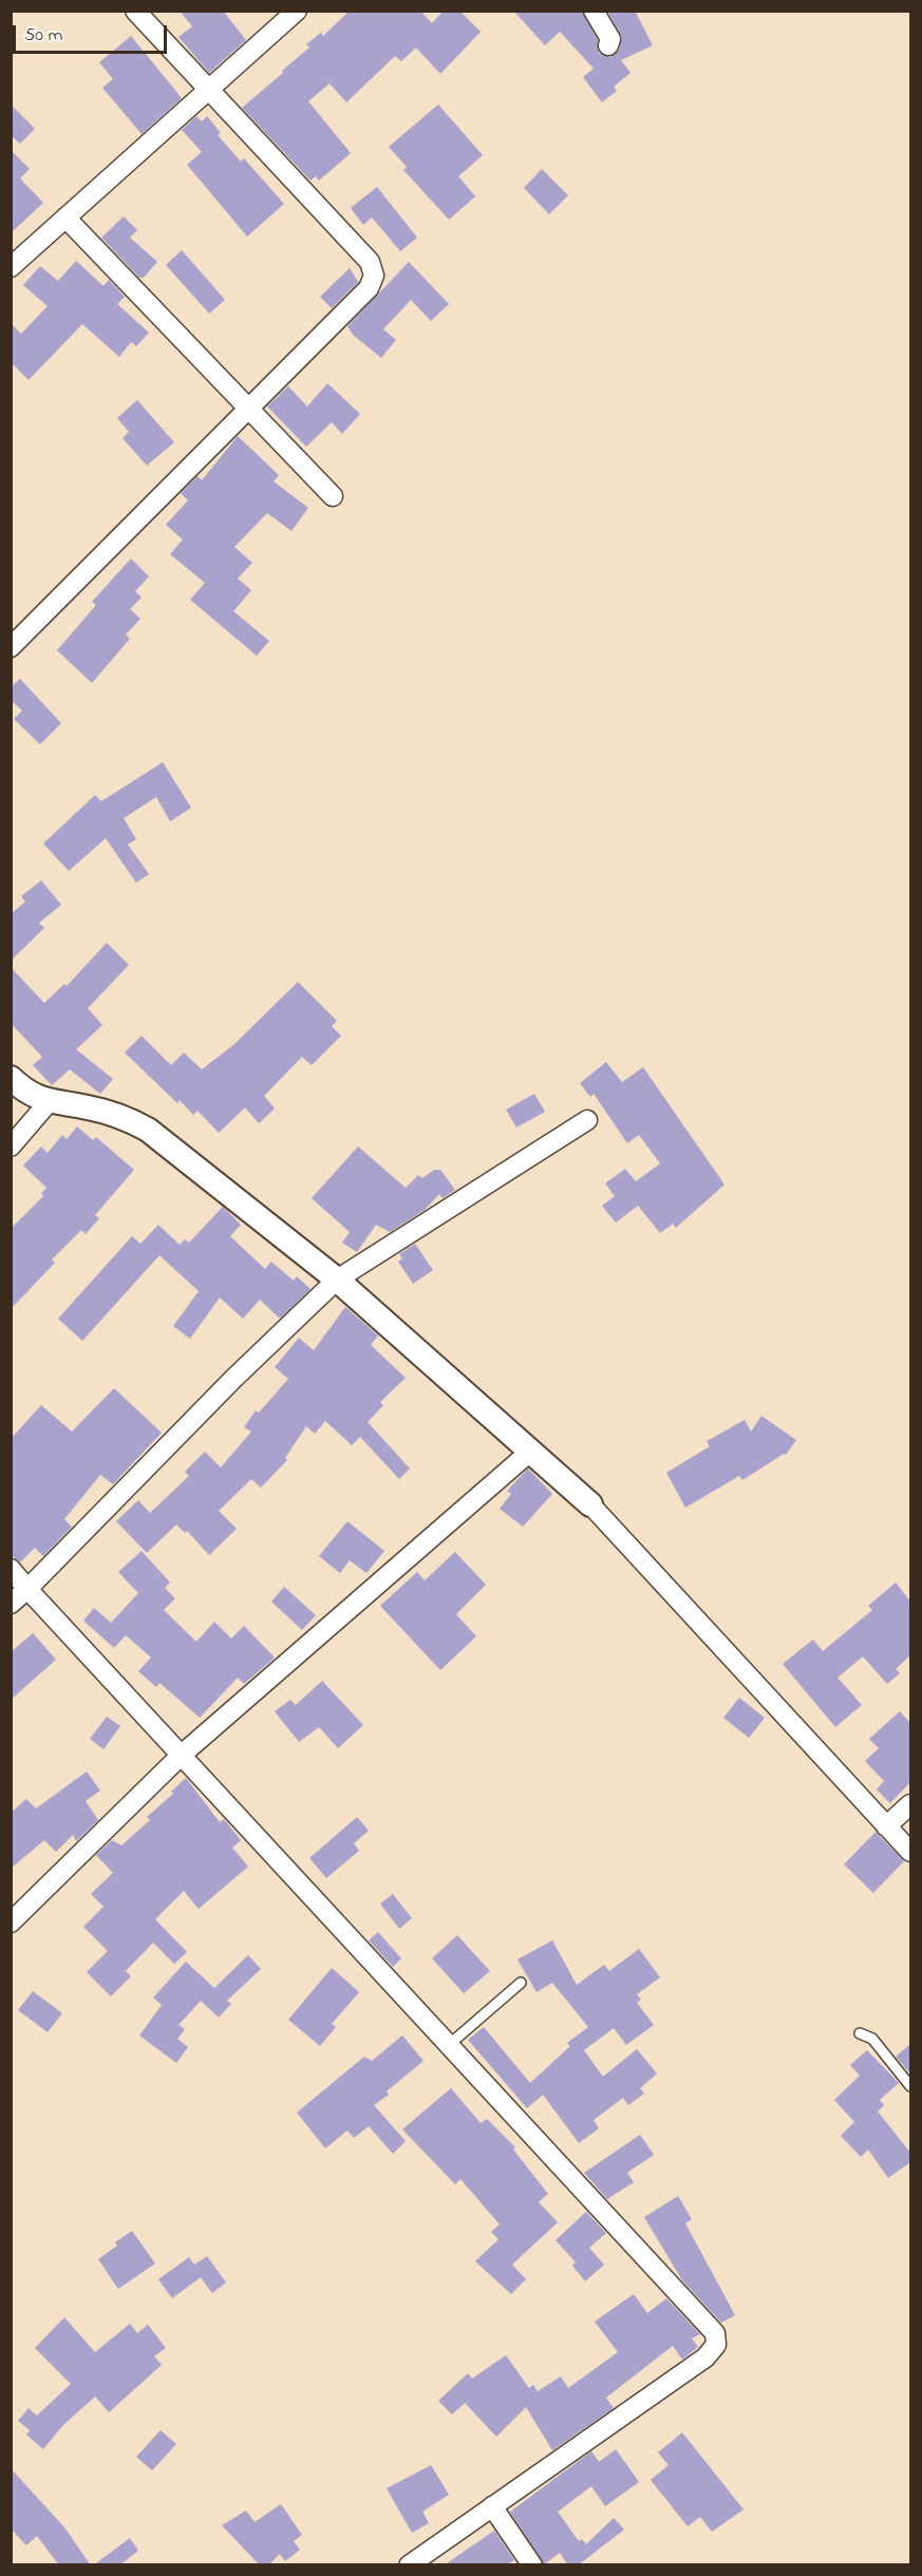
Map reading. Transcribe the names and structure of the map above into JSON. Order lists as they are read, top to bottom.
{
  "scale_bar": "50 m"
}
